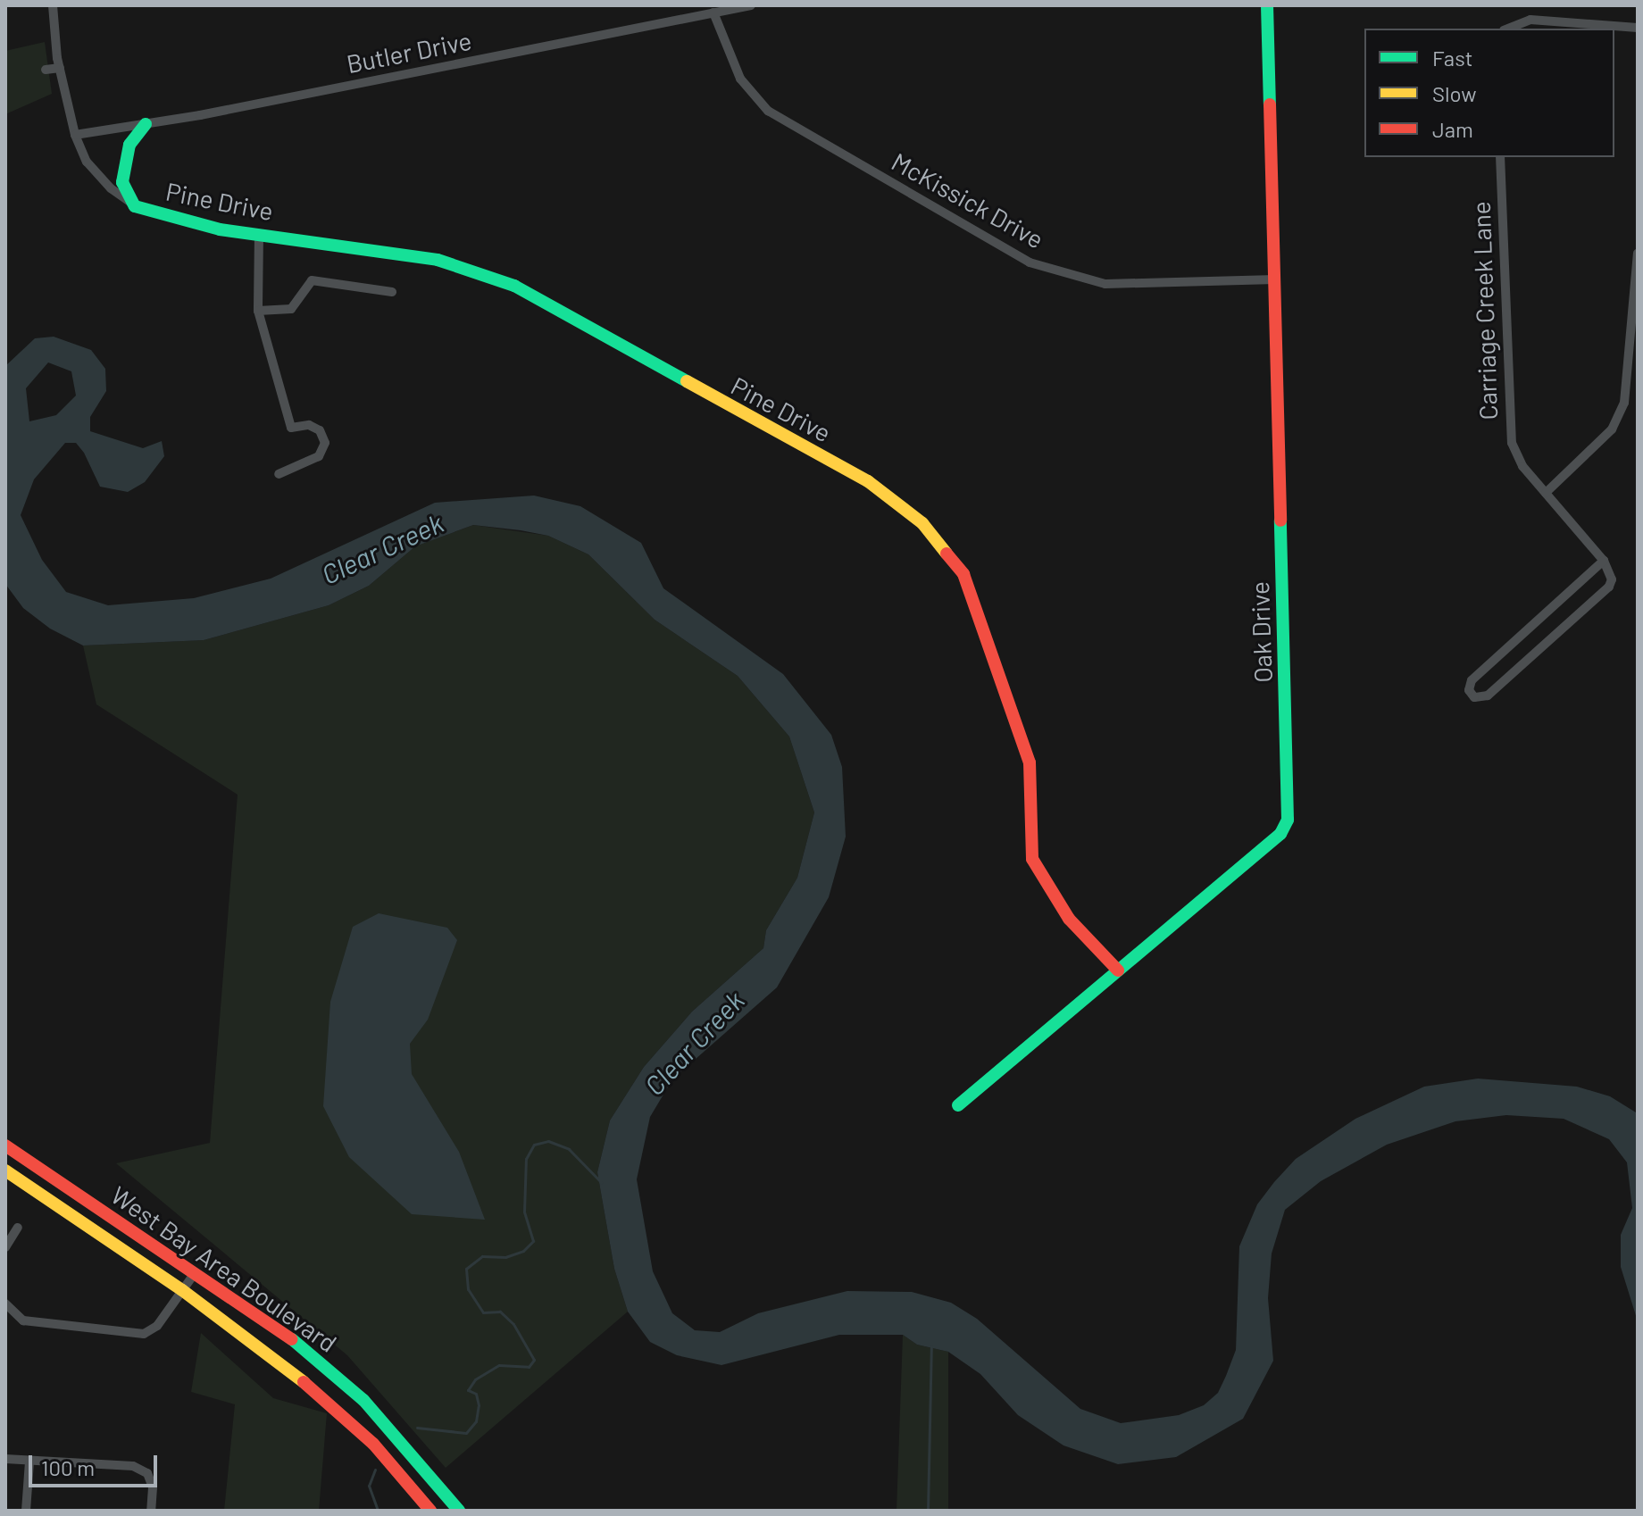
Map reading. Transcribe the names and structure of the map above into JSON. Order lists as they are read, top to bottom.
{
  "streets": {
    "street": [
      "Butler Drive",
      "McKissick Drive",
      "Pine Drive",
      "Carriage Creek Lane",
      "Oak Drive",
      "West Bay Area Boulevard"
    ]
  },
  "crossings": [
    ["Butler Drive", "McKissick Drive"],
    ["Butler Drive", "Pine Drive"],
    ["McKissick Drive", "Oak Drive"],
    ["Pine Drive", "Oak Drive"]
  ],
  "water": ["Clear Creek"],
  "legend": ["Fast", "Slow", "Jam"],
  "scale_bar": "100 m"
}
